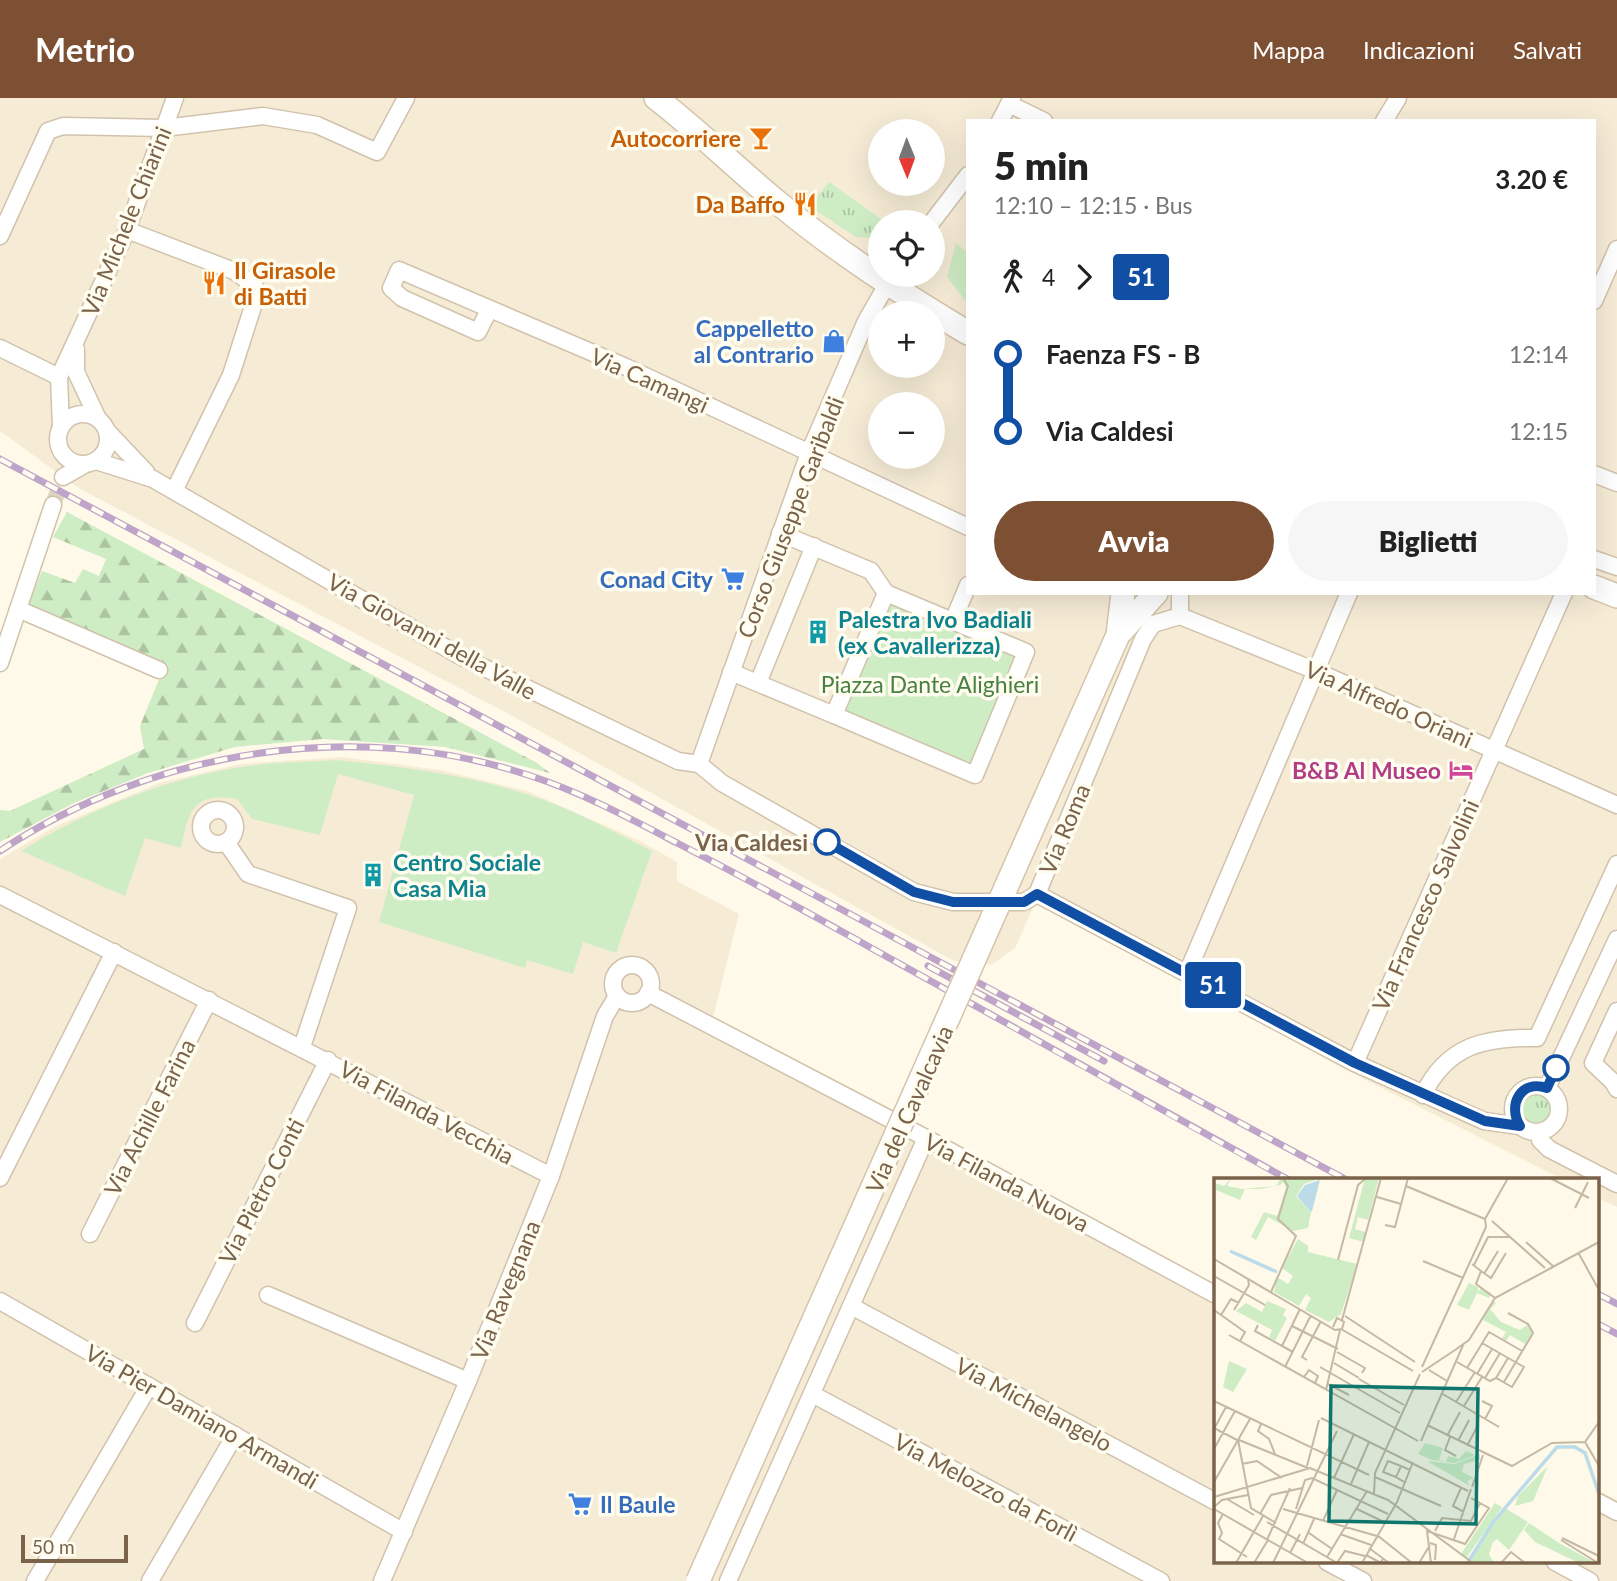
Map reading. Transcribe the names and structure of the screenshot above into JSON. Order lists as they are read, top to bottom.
{
  "streets": {
    "main road": ["Via del Cavalcavia"],
    "street": [
      "Via Michele Chiarini",
      "Via Camangi",
      "Corso Giuseppe Garibaldi",
      "Via Giovanni della Valle",
      "Via Alfredo Oriani",
      "Via Roma",
      "Via Francesco Salvolini",
      "Via Filanda Vecchia",
      "Via Achille Farina",
      "Via Filanda Nuova",
      "Via Pietro Conti",
      "Via Ravegnana",
      "Via Michelangelo",
      "Via Pier Damiano Armandi",
      "Via Melozzo da Forlì"
    ]
  },
  "crossings": [
    ["Via Michele Chiarini", "Via Giovanni della Valle"],
    ["Via Camangi", "Corso Giuseppe Garibaldi"],
    ["Corso Giuseppe Garibaldi", "Via Giovanni della Valle"],
    ["Via Alfredo Oriani", "Via Roma"],
    ["Via Alfredo Oriani", "Via Francesco Salvolini"],
    ["Via Roma", "Via Francesco Salvolini"],
    ["Via del Cavalcavia", "Via Filanda Nuova"],
    ["Via del Cavalcavia", "Via Michelangelo"],
    ["Via del Cavalcavia", "Via Melozzo da Forlì"],
    ["Via Filanda Vecchia", "Via Achille Farina"],
    ["Via Filanda Vecchia", "Via Pietro Conti"],
    ["Via Filanda Vecchia", "Via Ravegnana"],
    ["Via Filanda Nuova", "Via Ravegnana"],
    ["Via Ravegnana", "Via Pier Damiano Armandi"]
  ],
  "parks": ["Piazza Dante Alighieri"],
  "places": {
    "bar": ["Autocorriere"],
    "restaurant": ["Da Baffo", "Il Girasole di Batti"],
    "shop": ["Cappelletto al Contrario"],
    "supermarket": ["Conad City", "Il Baule"],
    "building": ["Palestra Ivo Badiali (ex Cavallerizza)", "Centro Sociale Casa Mia"],
    "hotel": ["B&B Al Museo"],
    "other": ["Via Caldesi"]
  },
  "lines": ["bus line 51"],
  "scale_bar": "50 m",
  "north": "bottom",
  "page": {
    "header": "Metrio",
    "nav": ["Mappa", "Indicazioni", "Salvati"],
    "on_map": "51",
    "map_buttons": ["+", "−"],
    "heading": ["5 min", "12:10 – 12:15 · Bus", "3.20 €"],
    "legs": ["4", "51"],
    "list": [
      {
        "name": "Faenza FS - B",
        "value": "12:14"
      },
      {
        "name": "Via Caldesi",
        "value": "12:15"
      }
    ],
    "buttons": ["Avvia", "Biglietti"],
    "scale": "50 m"
  }
}
